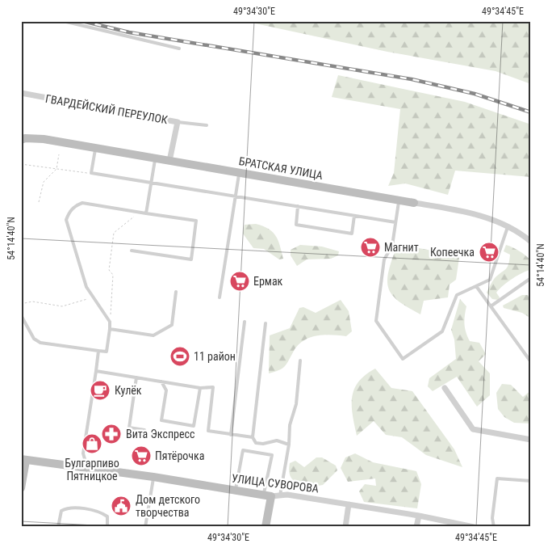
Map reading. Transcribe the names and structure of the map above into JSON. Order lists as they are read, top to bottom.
{
  "streets": {
    "street": ["ГВАРДЕЙСКИЙ ПЕРЕУЛОК", "БРАТСКАЯ УЛИЦА", "УЛИЦА СУВОРОВА"]
  },
  "crossings": [
    ["ГВАРДЕЙСКИЙ ПЕРЕУЛОК", "БРАТСКАЯ УЛИЦА"]
  ],
  "places": {
    "supermarket": [
      "Магнит",
      "Копеечка",
      "Ермак",
      "Пятёрочка"
    ],
    "sports": ["11 район"],
    "cafe": ["Кулёк"],
    "pharmacy": ["Вита Экспресс"],
    "shop": ["Булгарпиво Пятницкое"],
    "public building": ["Дом детского творчества"]
  },
  "coordinates": ["49°34'30\"E", "49°34'45\"E", "54°14'40\"N"]
}
